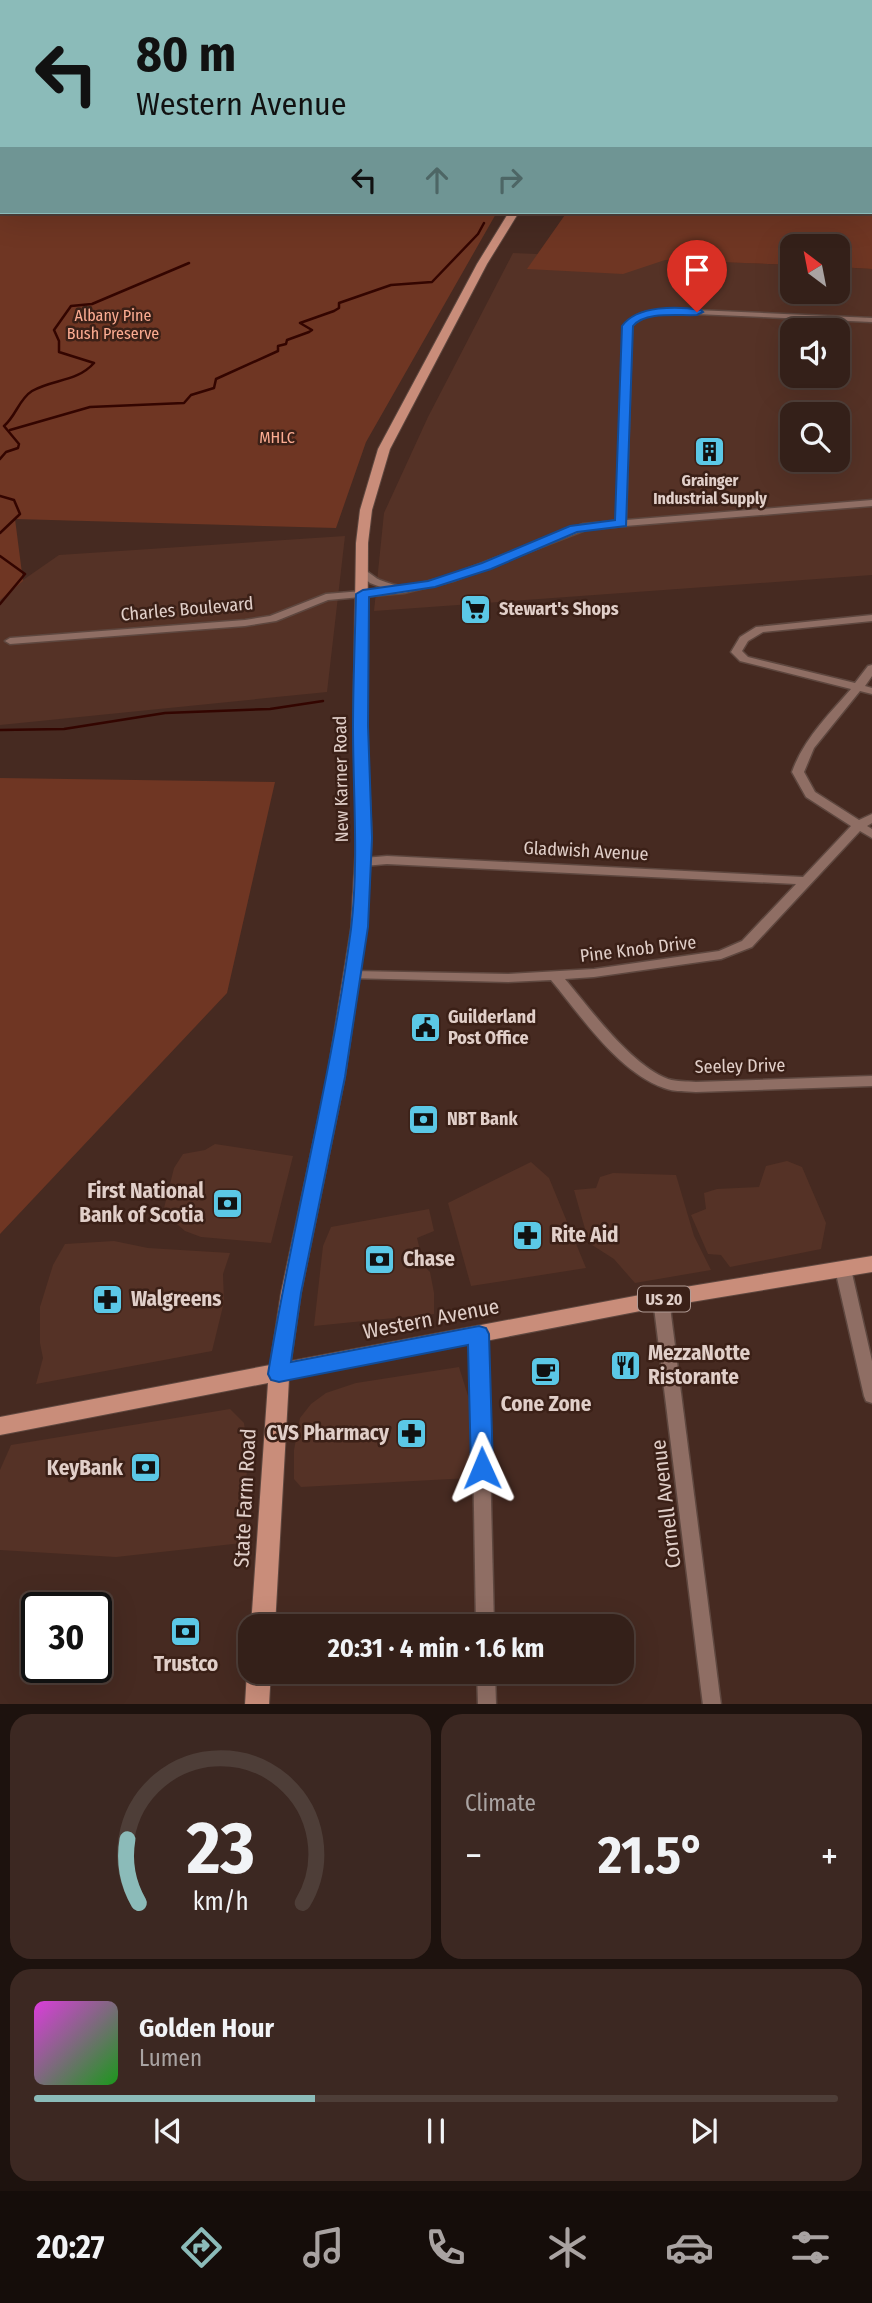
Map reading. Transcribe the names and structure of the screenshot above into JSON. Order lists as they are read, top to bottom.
{
  "streets": {
    "main road": [
      "New Karner Road",
      "US 20",
      "Western Avenue",
      "State Farm Road"
    ],
    "street": [
      "Charles Boulevard",
      "Gladwish Avenue",
      "Pine Knob Drive",
      "Seeley Drive",
      "Cornell Avenue"
    ]
  },
  "crossings": [
    ["Charles Boulevard", "New Karner Road"],
    ["New Karner Road", "Gladwish Avenue"],
    ["New Karner Road", "Pine Knob Drive"],
    ["New Karner Road", "Western Avenue"],
    ["New Karner Road", "State Farm Road"],
    ["Gladwish Avenue", "Pine Knob Drive"],
    ["Pine Knob Drive", "Seeley Drive"],
    ["Western Avenue", "State Farm Road"],
    ["Western Avenue", "Cornell Avenue"]
  ],
  "parks": ["Albany Pine Bush Preserve", "MHLC"],
  "places": {
    "building": ["Grainger Industrial Supply"],
    "supermarket": ["Stewart's Shops"],
    "public building": ["Guilderland Post Office"],
    "bank": [
      "NBT Bank",
      "First National Bank of Scotia",
      "Chase",
      "KeyBank",
      "Trustco"
    ],
    "pharmacy": ["Rite Aid", "Walgreens", "CVS Pharmacy"],
    "restaurant": ["MezzaNotte Ristorante"],
    "cafe": ["Cone Zone"]
  },
  "north": "top left",
  "page": {
    "turn": ["80 m", "Western Avenue"],
    "limit": "30",
    "trip": "20:31 · 4 min · 1.6 km",
    "tile": "Climate",
    "heat": ["−", "21.5°", "+"],
    "song": ["Golden Hour", "Lumen"],
    "tabs": "20:27",
    "gauge": ["23", "km/h"]
  }
}
